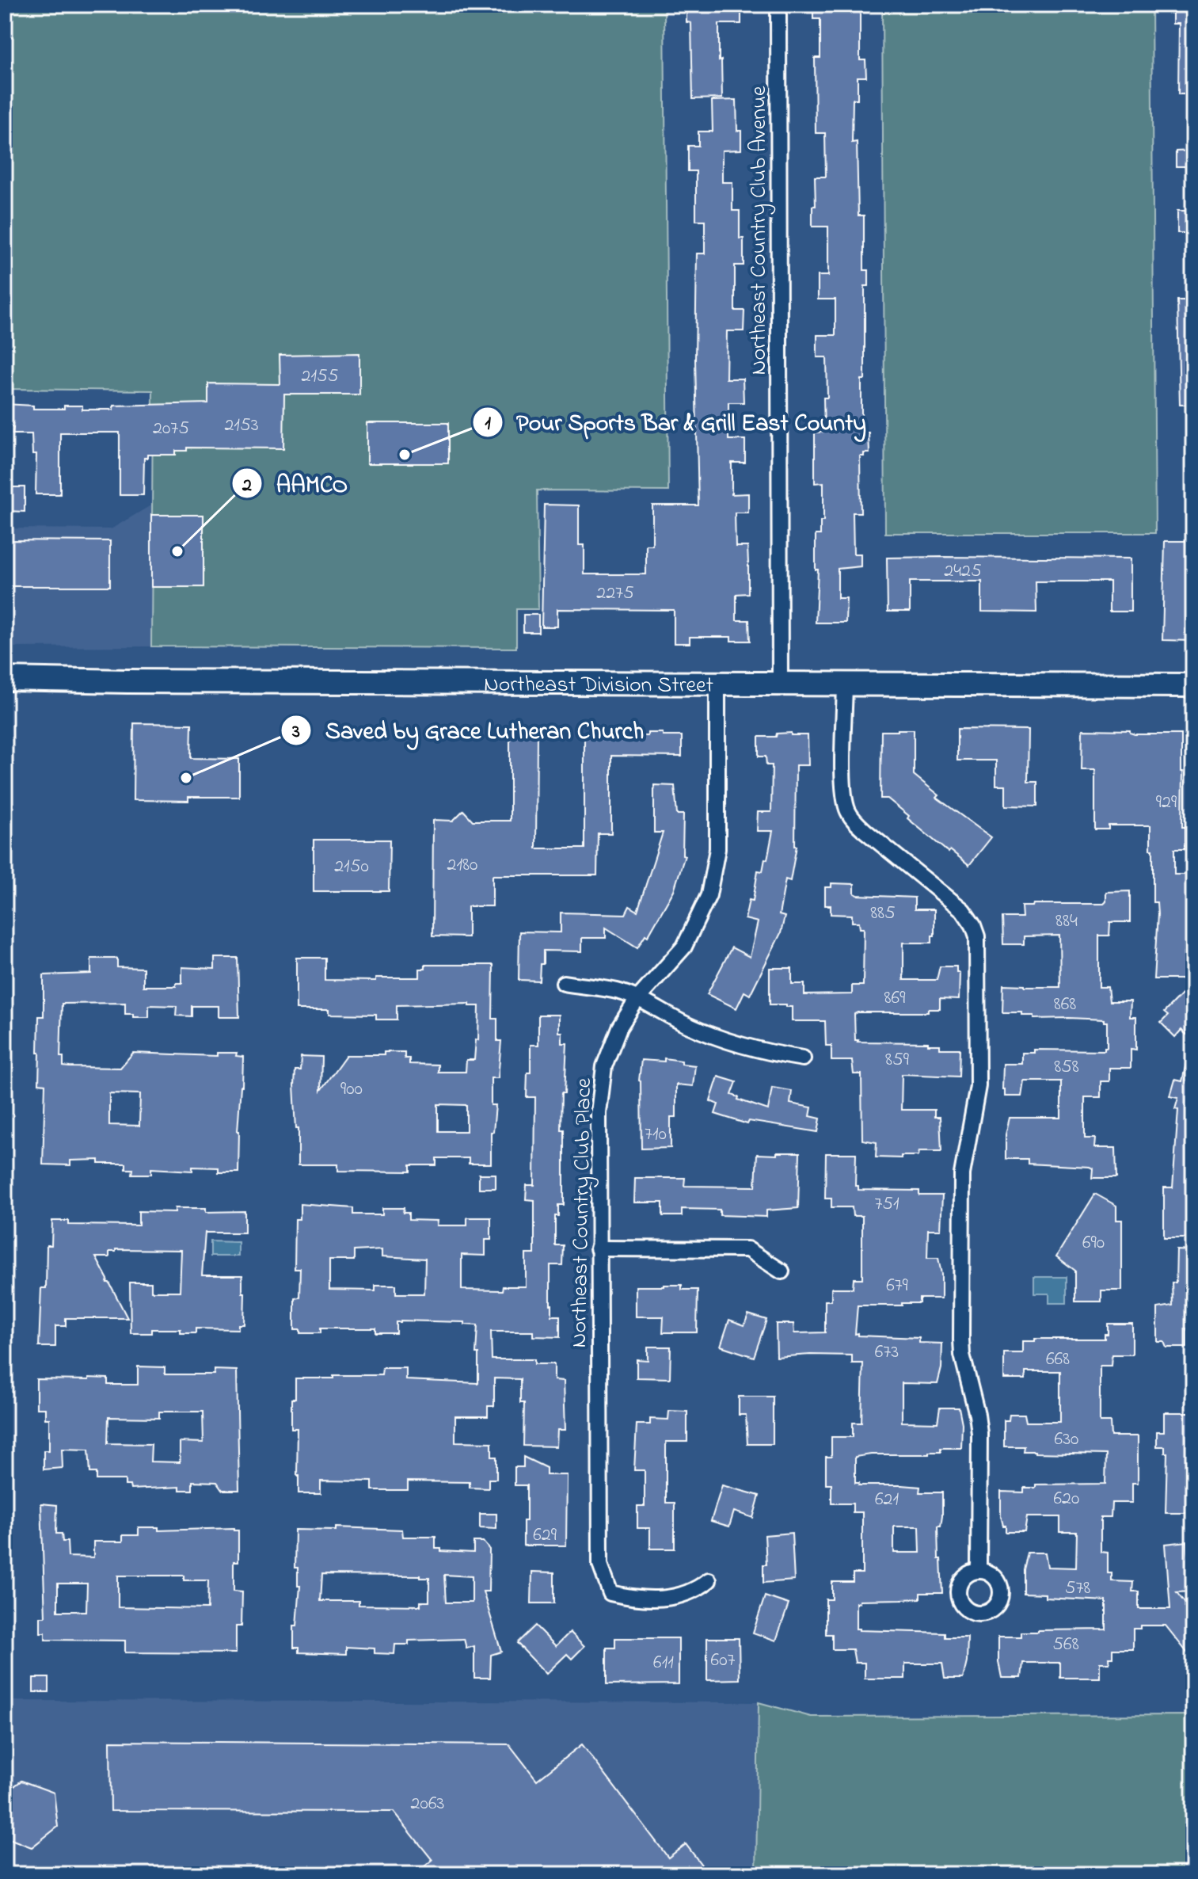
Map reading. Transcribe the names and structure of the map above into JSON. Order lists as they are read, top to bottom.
{
  "streets": {
    "main road": ["Northeast Division Street"],
    "street": ["Northeast Country Club Avenue", "Northeast Country Club Place"]
  },
  "crossings": [
    ["Northeast Country Club Avenue", "Northeast Division Street"],
    ["Northeast Division Street", "Northeast Country Club Place"]
  ],
  "places": ["Pour Sports Bar & Grill East County", "AAMCO", "Saved by Grace Lutheran Church"],
  "house_numbers": [
    "2155",
    "2153",
    "2075",
    "2425",
    "2275",
    "929",
    "2180",
    "2150",
    "885",
    "884",
    "869",
    "868",
    "859",
    "858",
    "900",
    "710",
    "751",
    "690",
    "679",
    "673",
    "668",
    "630",
    "620",
    "621",
    "629",
    "578",
    "568",
    "607",
    "611",
    "2063"
  ]
}
